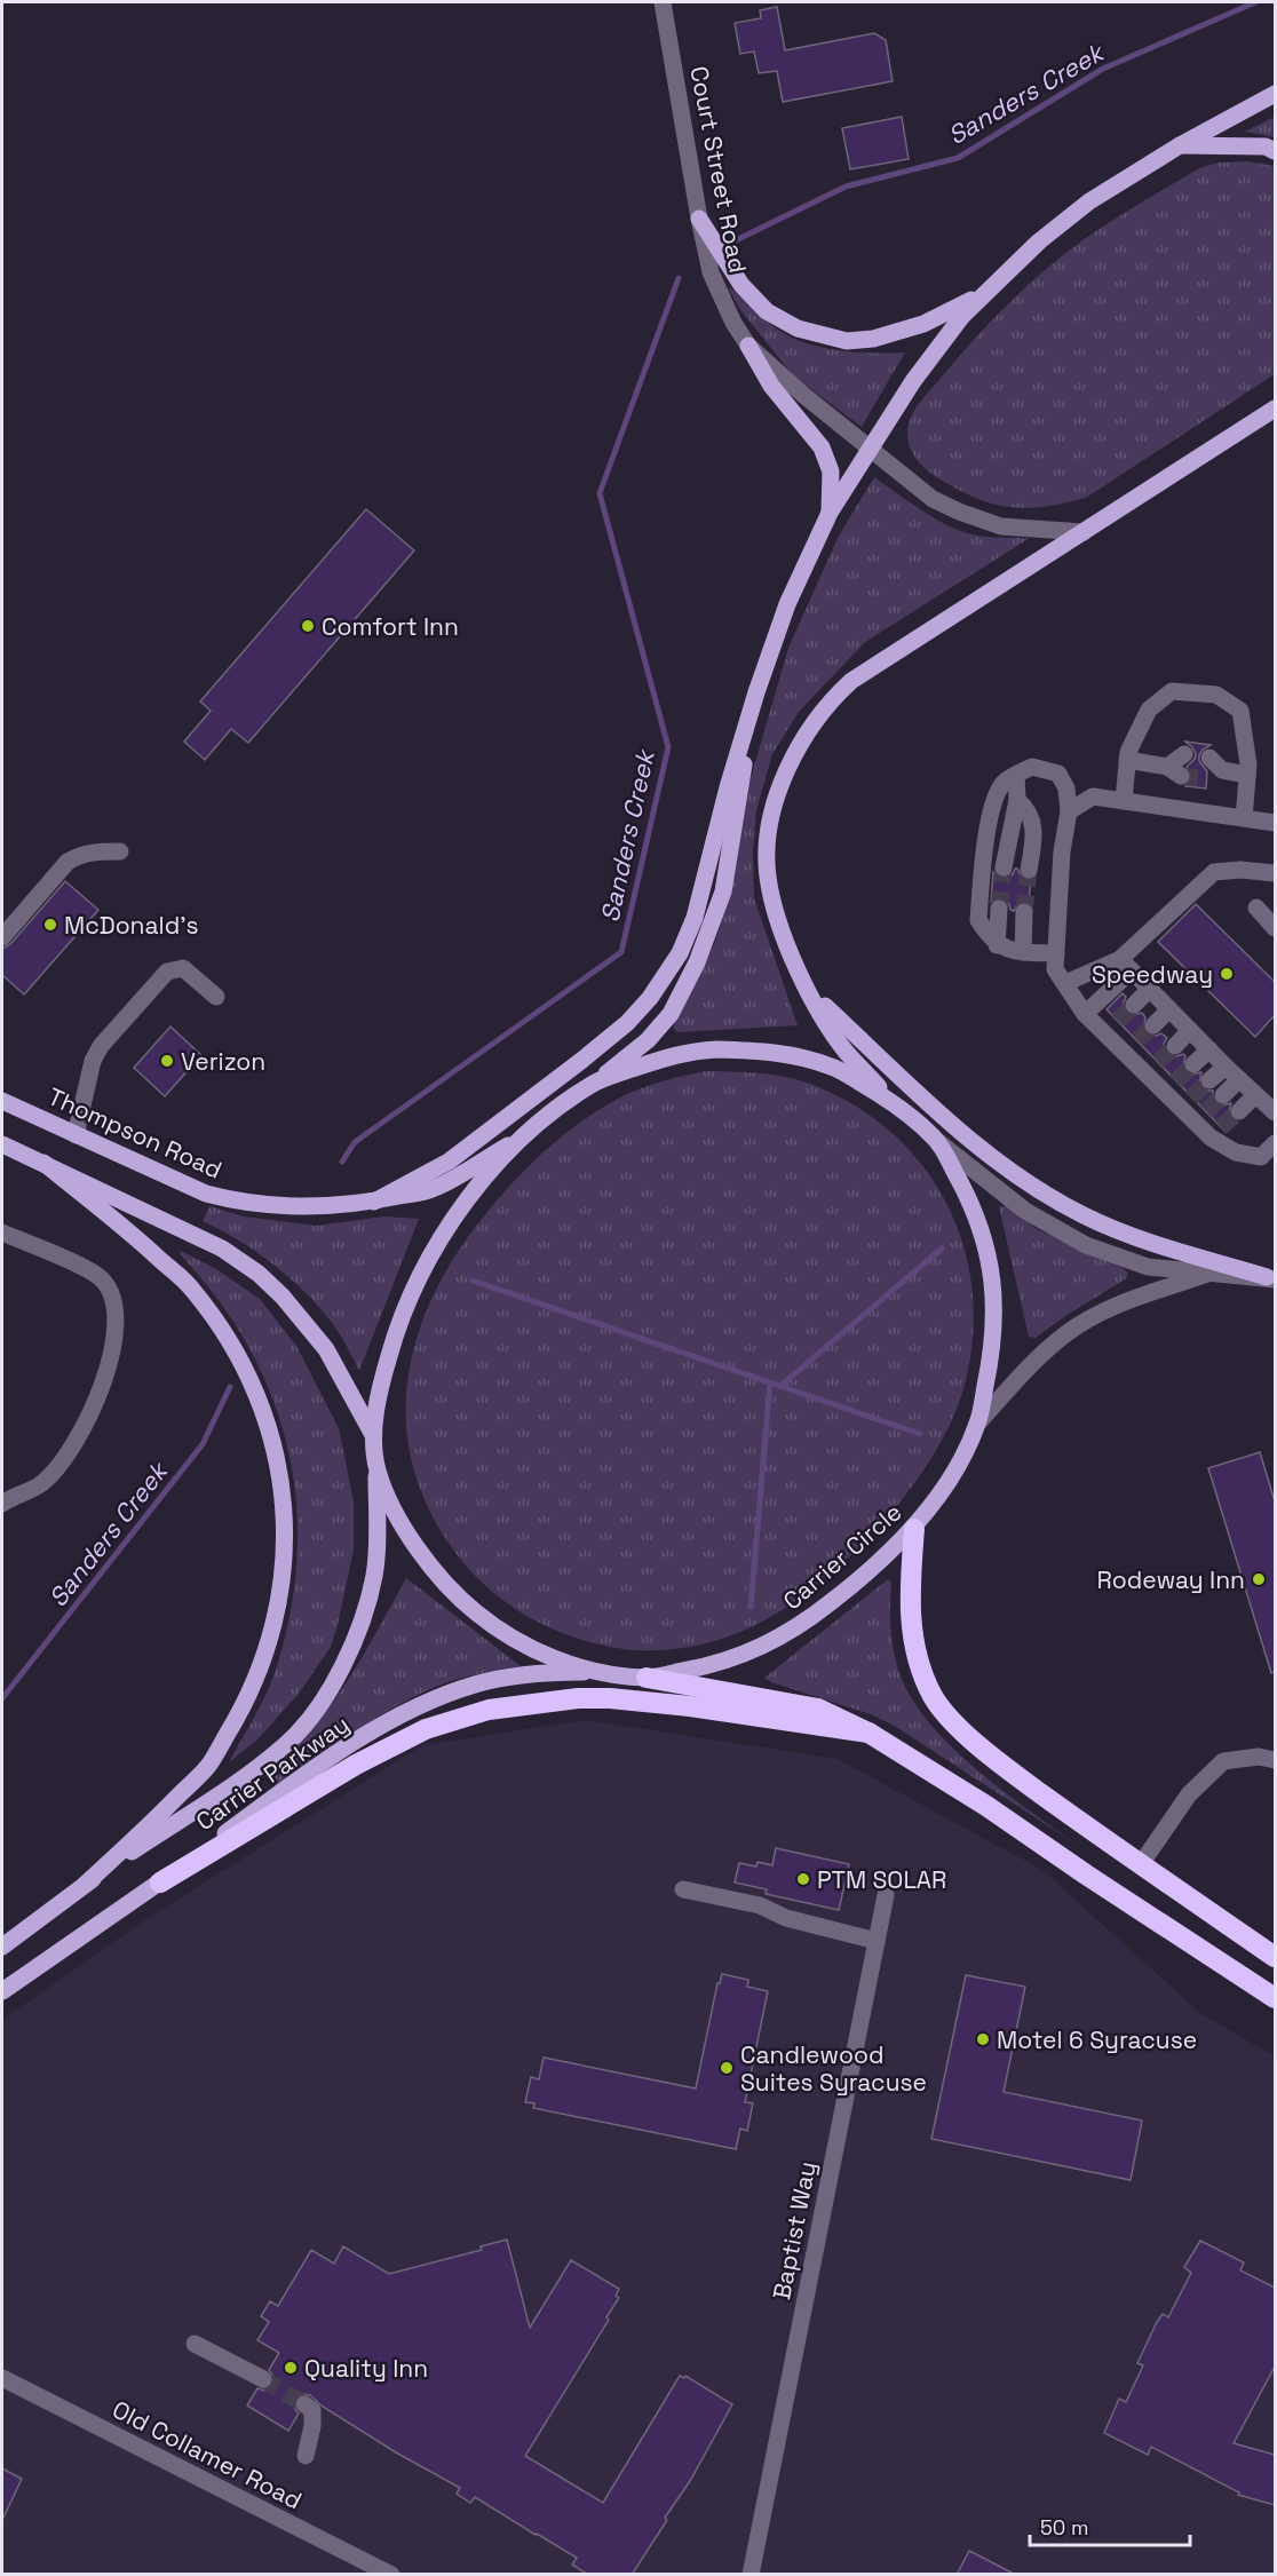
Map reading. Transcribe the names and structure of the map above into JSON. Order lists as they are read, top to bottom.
{
  "streets": {
    "main road": ["Thompson Road", "Carrier Circle", "Carrier Parkway"],
    "street": ["Court Street Road", "Baptist Way", "Old Collamer Road"]
  },
  "crossings": [
    ["Thompson Road", "Carrier Circle"],
    ["Carrier Circle", "Carrier Parkway"]
  ],
  "water": ["Sanders Creek"],
  "places": [
    "Comfort Inn",
    "McDonald's",
    "Speedway",
    "Verizon",
    "Rodeway Inn",
    "PTM SOLAR",
    "Motel 6 Syracuse",
    "Candlewood Suites Syracuse",
    "Quality Inn"
  ],
  "scale_bar": "50 m"
}
